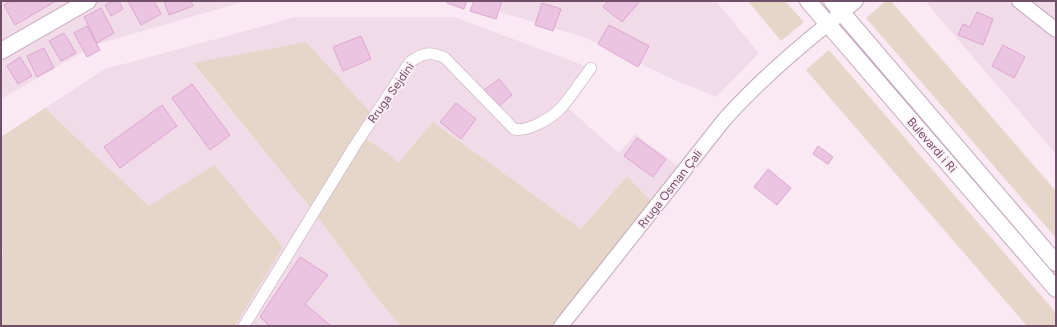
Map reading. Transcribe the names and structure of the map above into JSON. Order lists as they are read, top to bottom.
{
  "streets": {
    "main road": ["Bulevardi i Ri"],
    "street": ["Rruga Sejdini", "Rruga Osman Çali"]
  },
  "crossings": [
    ["Bulevardi i Ri", "Rruga Osman Çali"]
  ]
}
